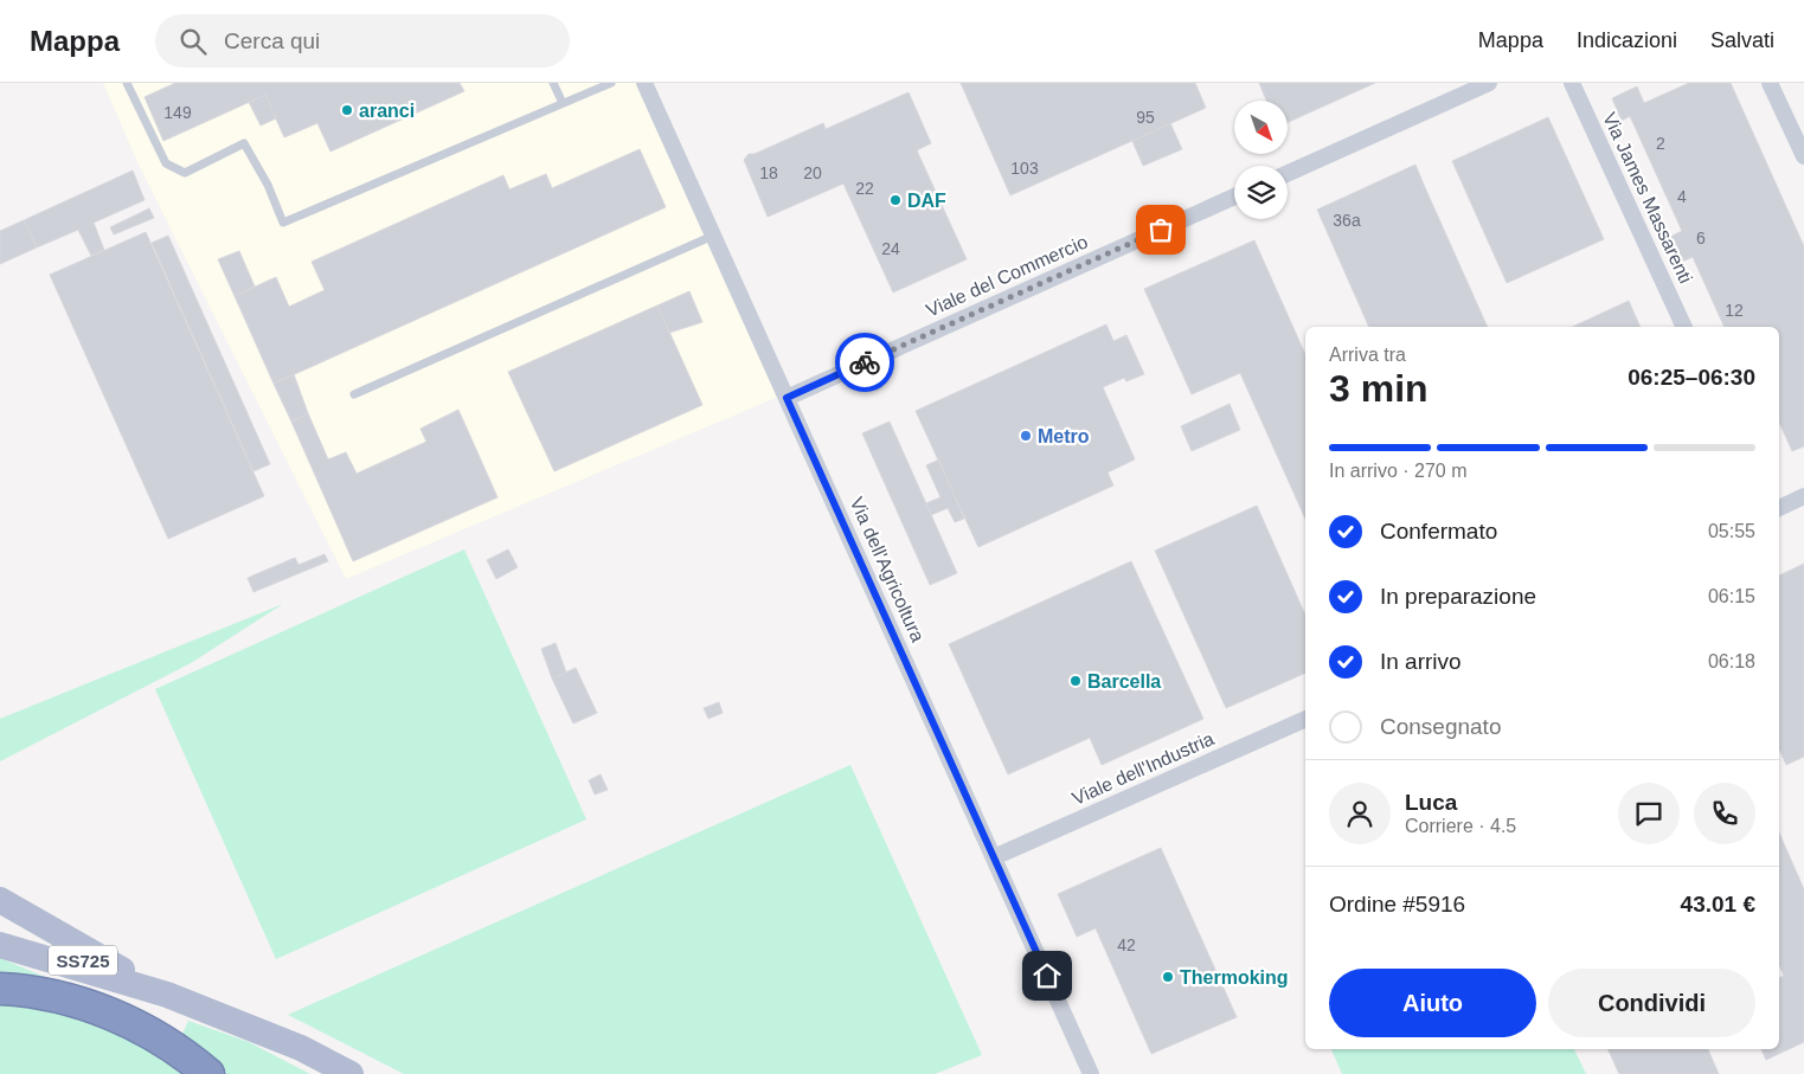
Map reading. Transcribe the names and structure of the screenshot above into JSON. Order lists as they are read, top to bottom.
{
  "streets": {
    "main road": ["SS725"],
    "street": [
      "Via James Massarenti",
      "Viale del Commercio",
      "Via dell'Agricoltura",
      "Viale dell'Industria"
    ]
  },
  "crossings": [
    ["Viale del Commercio", "Via dell'Agricoltura"],
    ["Via dell'Agricoltura", "Viale dell'Industria"]
  ],
  "places": [
    "aranci",
    "DAF",
    "Metro",
    "Barcella",
    "Thermoking"
  ],
  "house_numbers": [
    "149",
    "95",
    "2",
    "103",
    "18",
    "20",
    "22",
    "4",
    "36a",
    "6",
    "24",
    "12",
    "42"
  ],
  "north": "bottom right",
  "page": {
    "header": "Mappa",
    "search": "Cerca qui",
    "nav": ["Mappa", "Indicazioni", "Salvati"],
    "heading": ["3 min", "Arriva tra", "06:25–06:30"],
    "panel": [
      "Luca",
      "Corriere · 4.5",
      "Ordine #5916",
      "43.01 €"
    ],
    "bar": "In arrivo · 270 m",
    "list": [
      ["Confermato", "05:55"],
      ["In preparazione", "06:15"],
      ["In arrivo", "06:18"],
      "Consegnato"
    ],
    "buttons": ["Aiuto", "Condividi"]
  }
}
